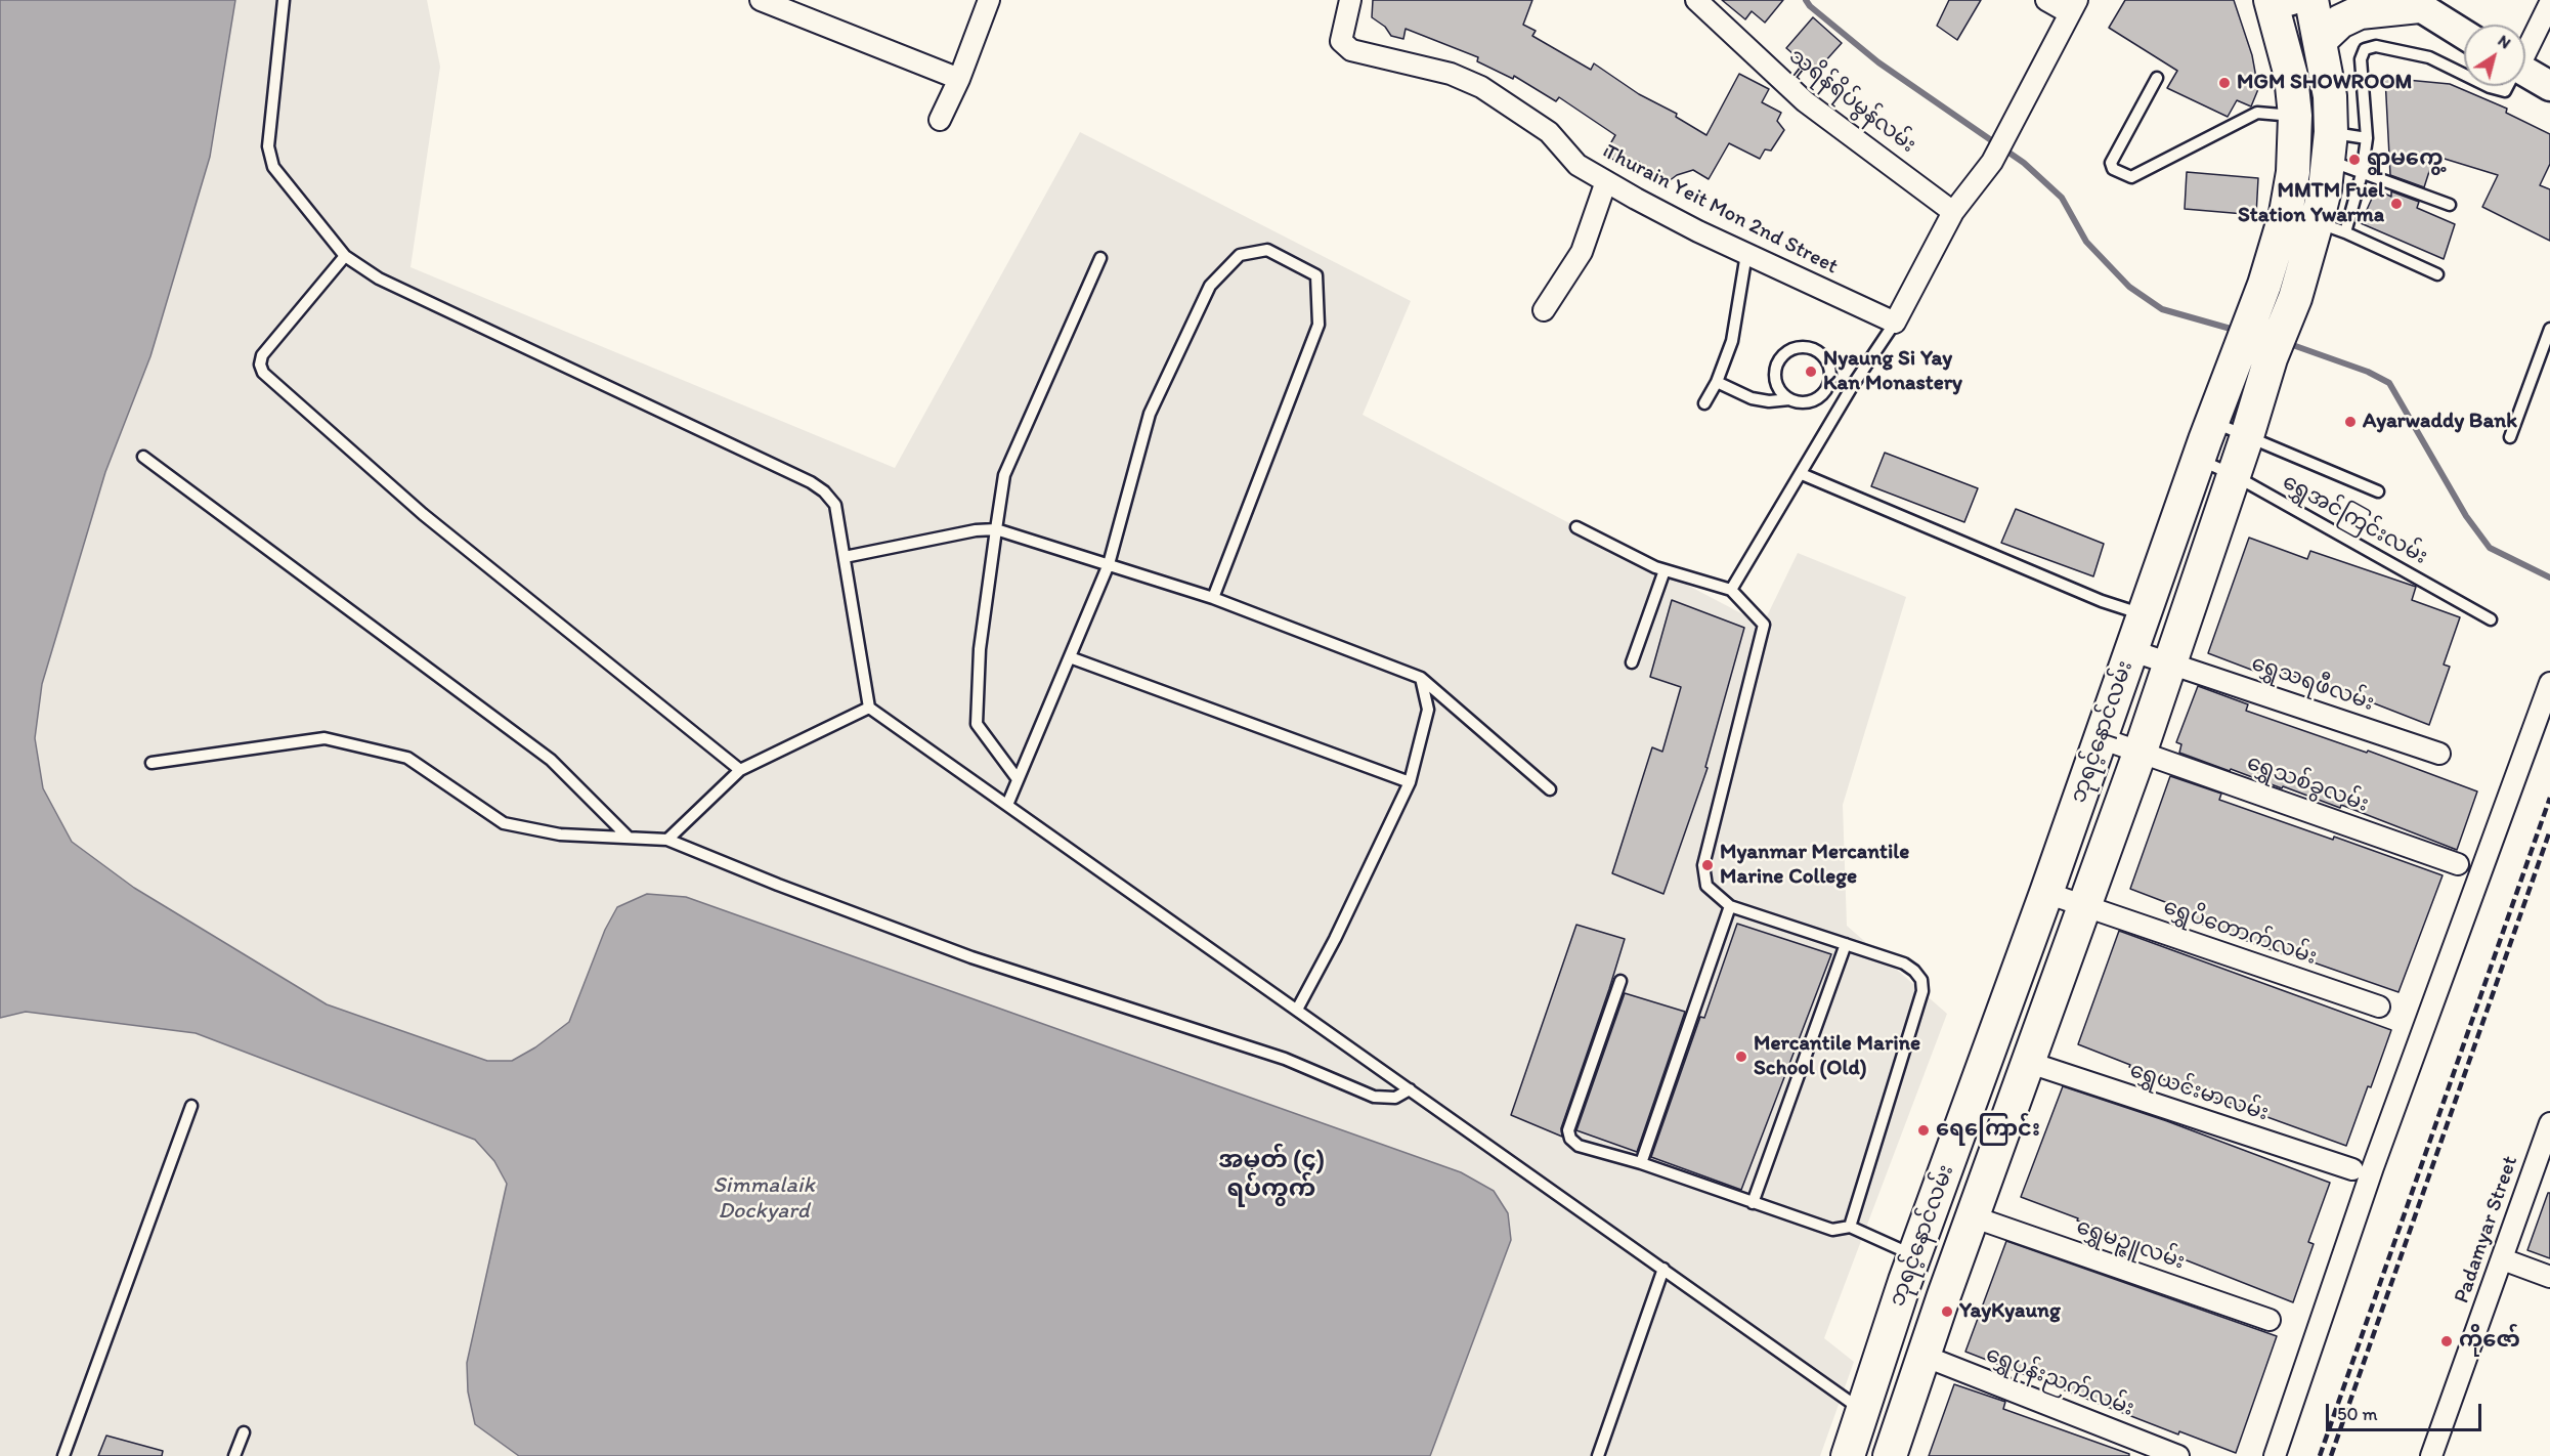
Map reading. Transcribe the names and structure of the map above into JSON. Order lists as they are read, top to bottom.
{
  "streets": {
    "main road": ["ဘုရင့်နောင်လမ်း"],
    "street": [
      "သူရိန်ရိပ်မွန်လမ်း",
      "Thurain Yeit Mon 2nd Street",
      "ရွှေသရဖီလမ်း",
      "ရွှေသစ်ခွလမ်း",
      "ရွှေပိတောက်လမ်း",
      "ရွှေယင်းမာလမ်း",
      "Padamyar Street",
      "ရွှေမဉ္ဇူလမ်း",
      "ရွှေပုန်းညက်လမ်း"
    ],
    "lane": ["ရွှေအင်ကြင်းလမ်း"]
  },
  "crossings": [
    ["ရွှေအင်ကြင်းလမ်း", "ဘုရင့်နောင်လမ်း"],
    ["ရွှေသရဖီလမ်း", "ဘုရင့်နောင်လမ်း"],
    ["ဘုရင့်နောင်လမ်း", "ရွှေသစ်ခွလမ်း"],
    ["ဘုရင့်နောင်လမ်း", "ရွှေပိတောက်လမ်း"],
    ["ဘုရင့်နောင်လမ်း", "ရွှေယင်းမာလမ်း"],
    ["ဘုရင့်နောင်လမ်း", "ရွှေမဉ္ဇူလမ်း"],
    ["ဘုရင့်နောင်လမ်း", "ရွှေပုန်းညက်လမ်း"]
  ],
  "districts": ["အမှတ် (၄) ရပ်ကွက်"],
  "water": ["Simmalaik Dockyard"],
  "places": [
    "MGM SHOWROOM",
    "ရွာမကွေ့",
    "MMTM Fuel Station Ywarma",
    "Nyaung Si Yay Kan Monastery",
    "Ayarwaddy Bank",
    "Myanmar Mercantile Marine College",
    "Mercantile Marine School (Old)",
    "ရေကြောင်း",
    "YayKyaung",
    "ကိုဇော်"
  ],
  "scale_bar": "50 m",
  "north": "top right"
}
